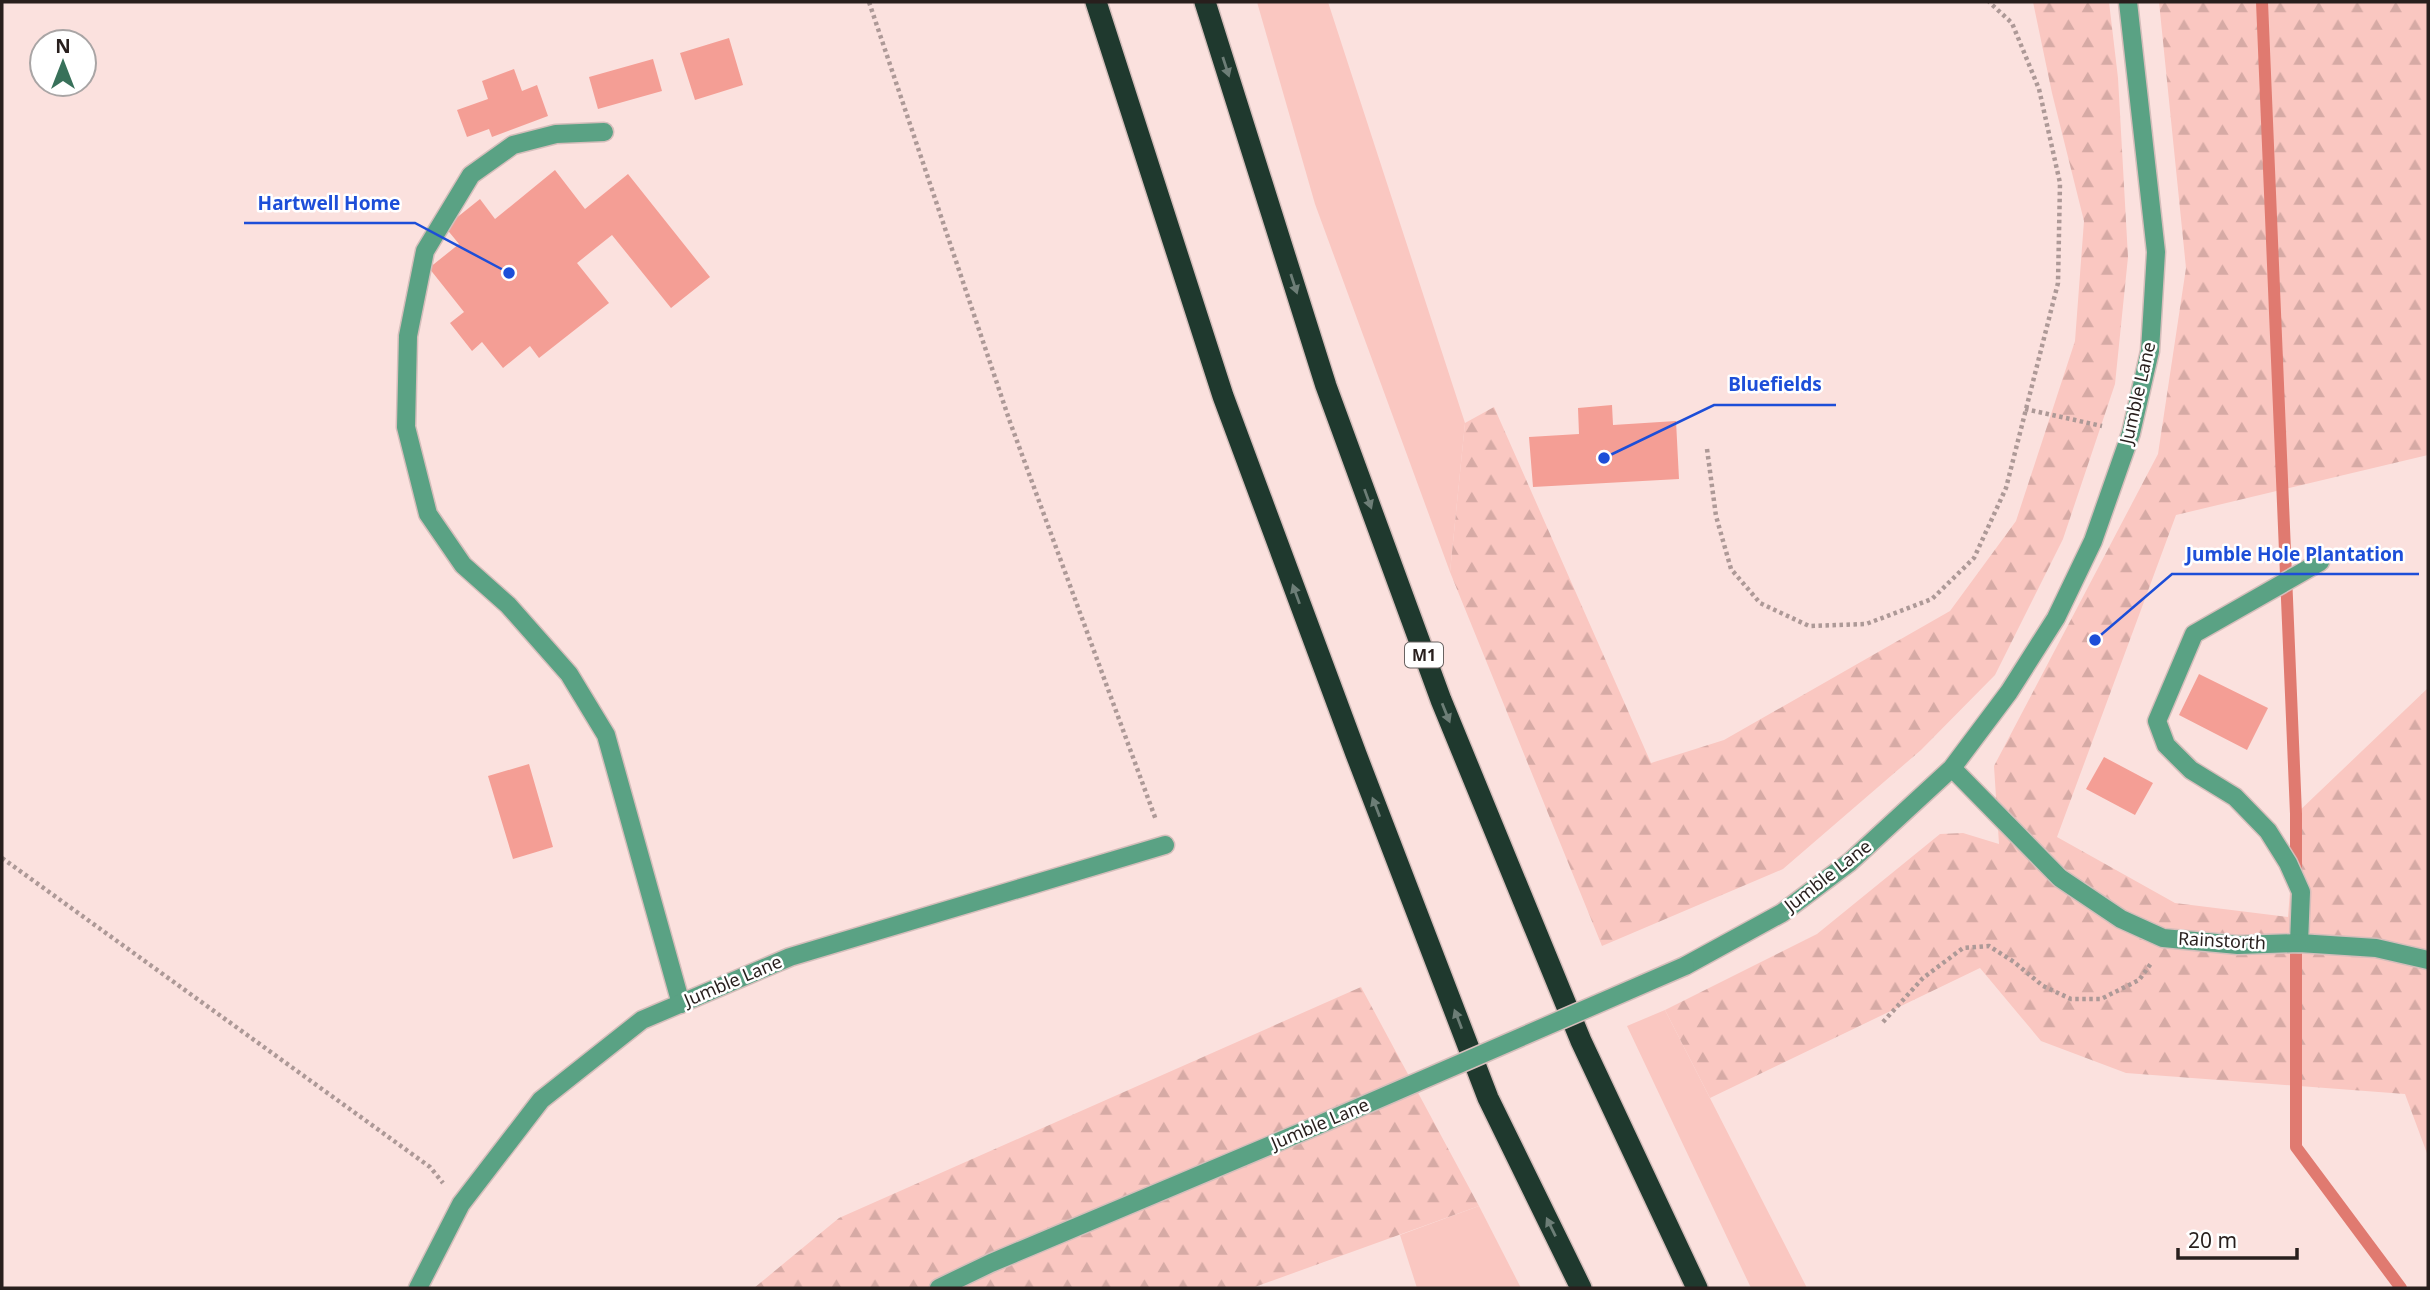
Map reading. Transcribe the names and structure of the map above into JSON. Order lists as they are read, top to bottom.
{
  "streets": {
    "highway": ["M1"],
    "street": ["Jumble Lane", "Rainstorth"]
  },
  "crossings": [
    ["Jumble Lane", "Rainstorth"]
  ],
  "places": ["Hartwell Home", "Bluefields", "Jumble Hole Plantation"],
  "scale_bar": "20 m",
  "north": "top"
}
